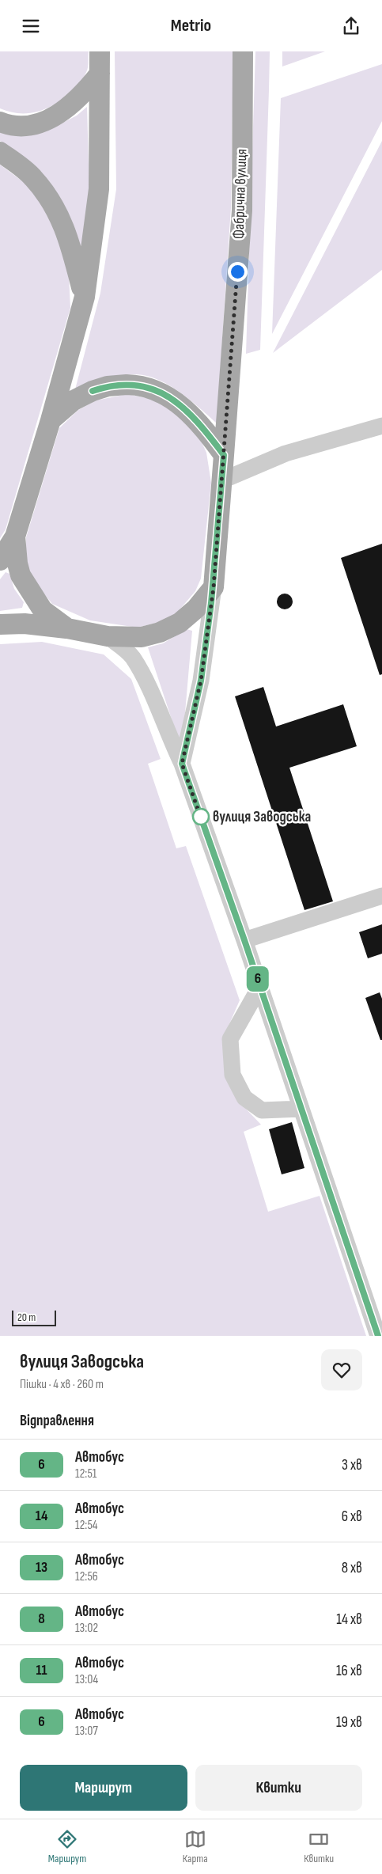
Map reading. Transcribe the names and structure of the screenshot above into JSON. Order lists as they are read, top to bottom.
{
  "streets": {
    "main road": ["Фабрична вулиця"]
  },
  "places": ["вулиця Заводська"],
  "lines": ["bus line 6"],
  "scale_bar": "20 m",
  "page": {
    "header": "Metrio",
    "on_map": "6",
    "scale": "20 m",
    "heading": [
      ["вулиця Заводська", "Пішки · 4 хв · 260 m"],
      "Відправлення"
    ],
    "list": [
      {
        "mark": "6",
        "name": "Автобус",
        "note": "12:51",
        "value": "3 хв"
      },
      {
        "mark": "14",
        "name": "Автобус",
        "note": "12:54",
        "value": "6 хв"
      },
      {
        "mark": "13",
        "name": "Автобус",
        "note": "12:56",
        "value": "8 хв"
      },
      {
        "mark": "8",
        "name": "Автобус",
        "note": "13:02",
        "value": "14 хв"
      },
      {
        "mark": "11",
        "name": "Автобус",
        "note": "13:04",
        "value": "16 хв"
      },
      {
        "mark": "6",
        "name": "Автобус",
        "note": "13:07",
        "value": "19 хв"
      }
    ],
    "buttons": ["Маршрут", "Квитки"],
    "tabs": ["Маршрут", "Карта", "Квитки"]
  }
}
